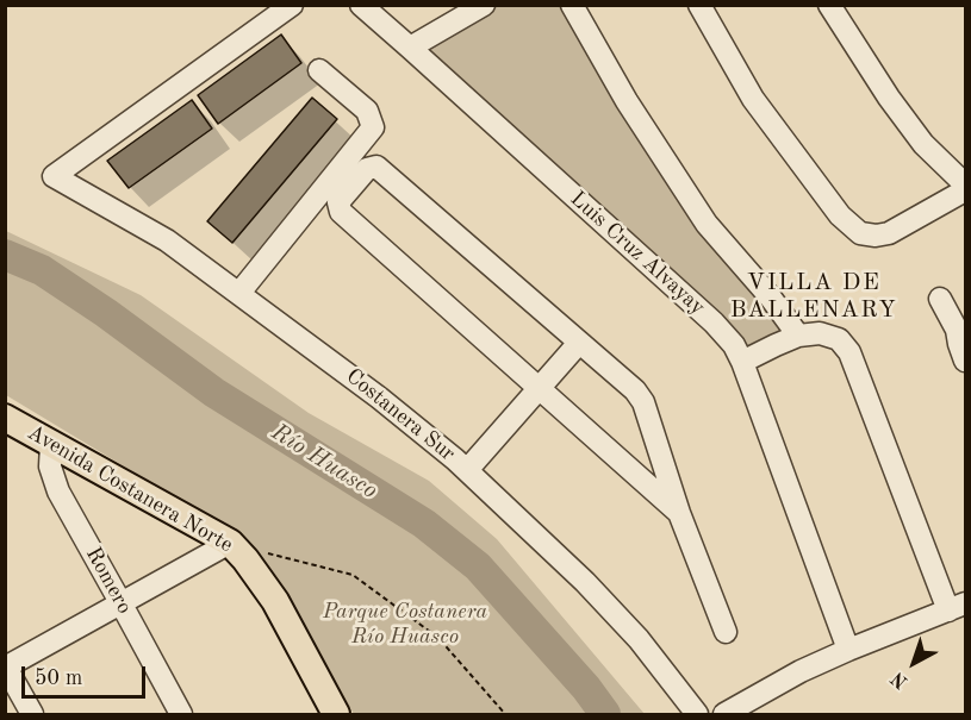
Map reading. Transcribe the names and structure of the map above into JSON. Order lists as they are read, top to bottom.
{
  "streets": {
    "main road": ["Avenida Costanera Norte"],
    "street": ["Luis Cruz Alvayay", "Costanera Sur", "Romero"]
  },
  "crossings": [
    ["Avenida Costanera Norte", "Romero"]
  ],
  "districts": ["VILLA DE BALLENARY"],
  "water": ["Río Huasco"],
  "parks": ["Parque Costanera Río Huasco"],
  "scale_bar": "50 m",
  "north": "bottom left"
}
